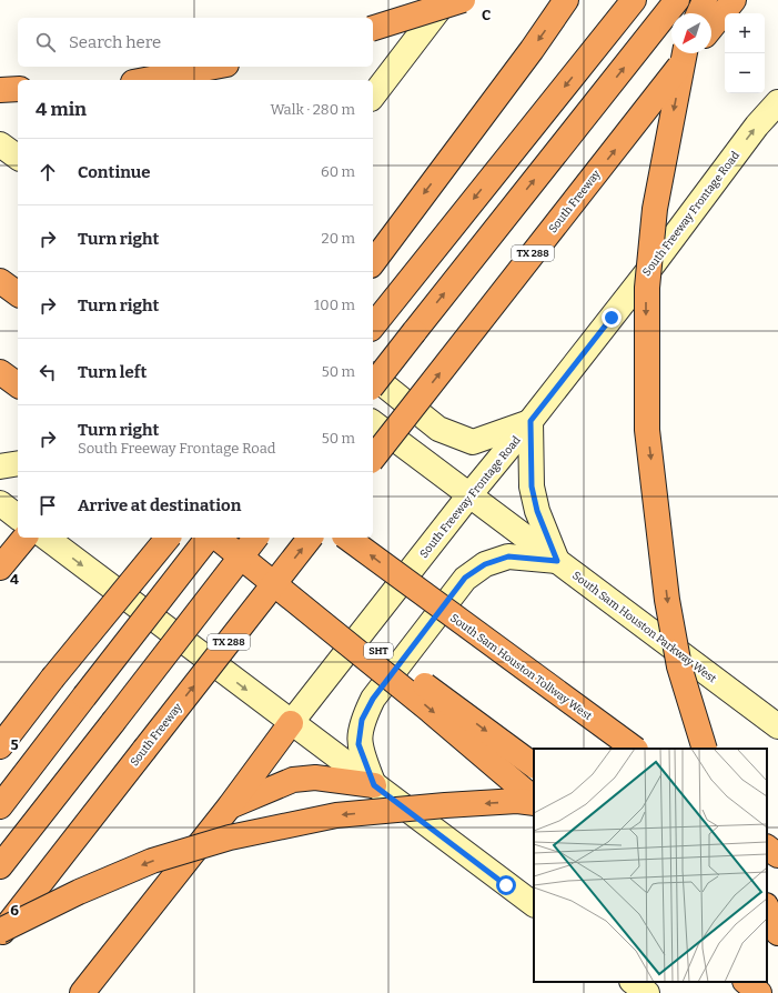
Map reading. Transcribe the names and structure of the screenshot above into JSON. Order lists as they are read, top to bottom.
{
  "streets": {
    "highway": [
      "South Freeway",
      "TX 288",
      "SHT",
      "South Sam Houston Tollway West"
    ],
    "main road": ["South Freeway Frontage Road", "South Sam Houston Parkway West"]
  },
  "crossings": [
    ["South Freeway Frontage Road", "South Sam Houston Parkway West"]
  ],
  "one_way": ["South Freeway Frontage Road"],
  "north": "bottom left",
  "page": {
    "map_buttons": ["+", "−"],
    "search": "Search here",
    "heading": ["4 min", "Walk · 280 m"],
    "list": [
      ["Continue", "60 m"],
      ["Turn right", "20 m"],
      ["Turn right", "100 m"],
      ["Turn left", "50 m"],
      ["Turn right", "South Freeway Frontage Road", "50 m"],
      "Arrive at destination"
    ]
  },
  "grid": {
    "columns": ["C"],
    "rows": ["4", "5", "6"]
  }
}
